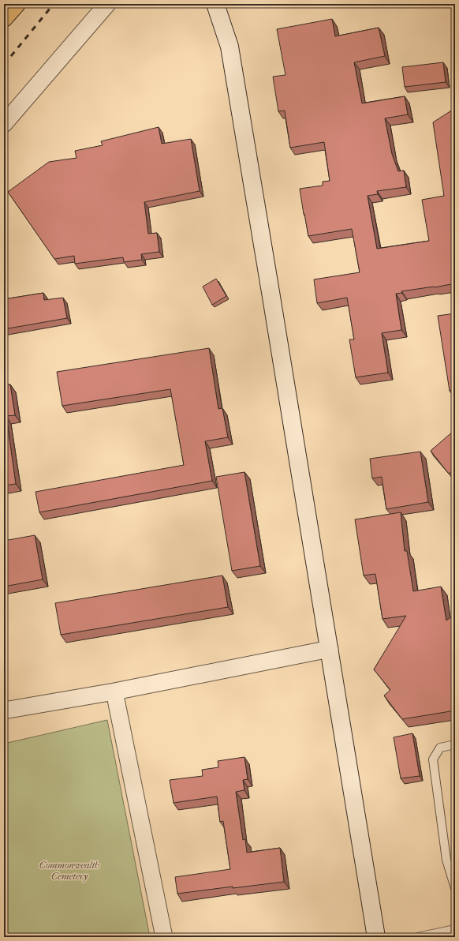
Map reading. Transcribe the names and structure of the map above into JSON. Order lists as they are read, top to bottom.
{
  "parks": ["Commonwealth Cemetery"]
}
